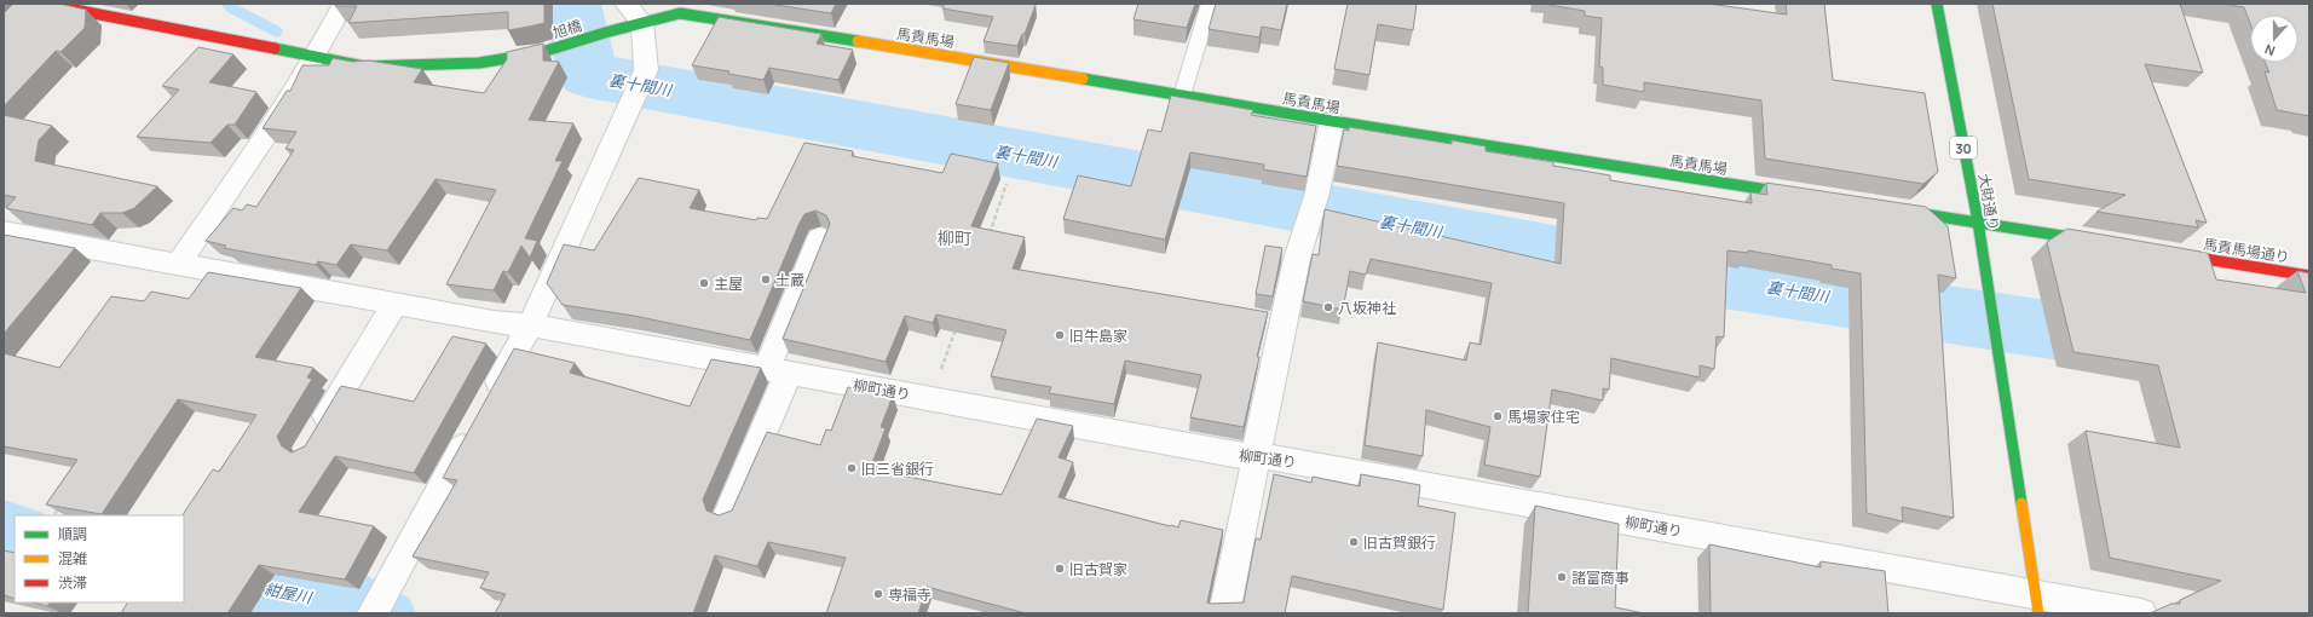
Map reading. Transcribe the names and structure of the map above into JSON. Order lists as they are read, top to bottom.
{
  "streets": {
    "street": [
      "旭橋",
      "馬責馬場",
      "30",
      "大財通り",
      "馬責馬場通り",
      "柳町通り"
    ]
  },
  "crossings": [
    ["旭橋", "馬責馬場"],
    ["大財通り", "柳町通り"]
  ],
  "districts": ["柳町"],
  "water": ["裏十間川", "紺屋川"],
  "places": [
    "土蔵",
    "主屋",
    "八坂神社",
    "旧牛島家",
    "馬場家住宅",
    "旧三省銀行",
    "旧古賀銀行",
    "旧古賀家",
    "諸富商事",
    "専福寺"
  ],
  "legend": ["順調", "混雑", "渋滞"],
  "north": "bottom"
}
